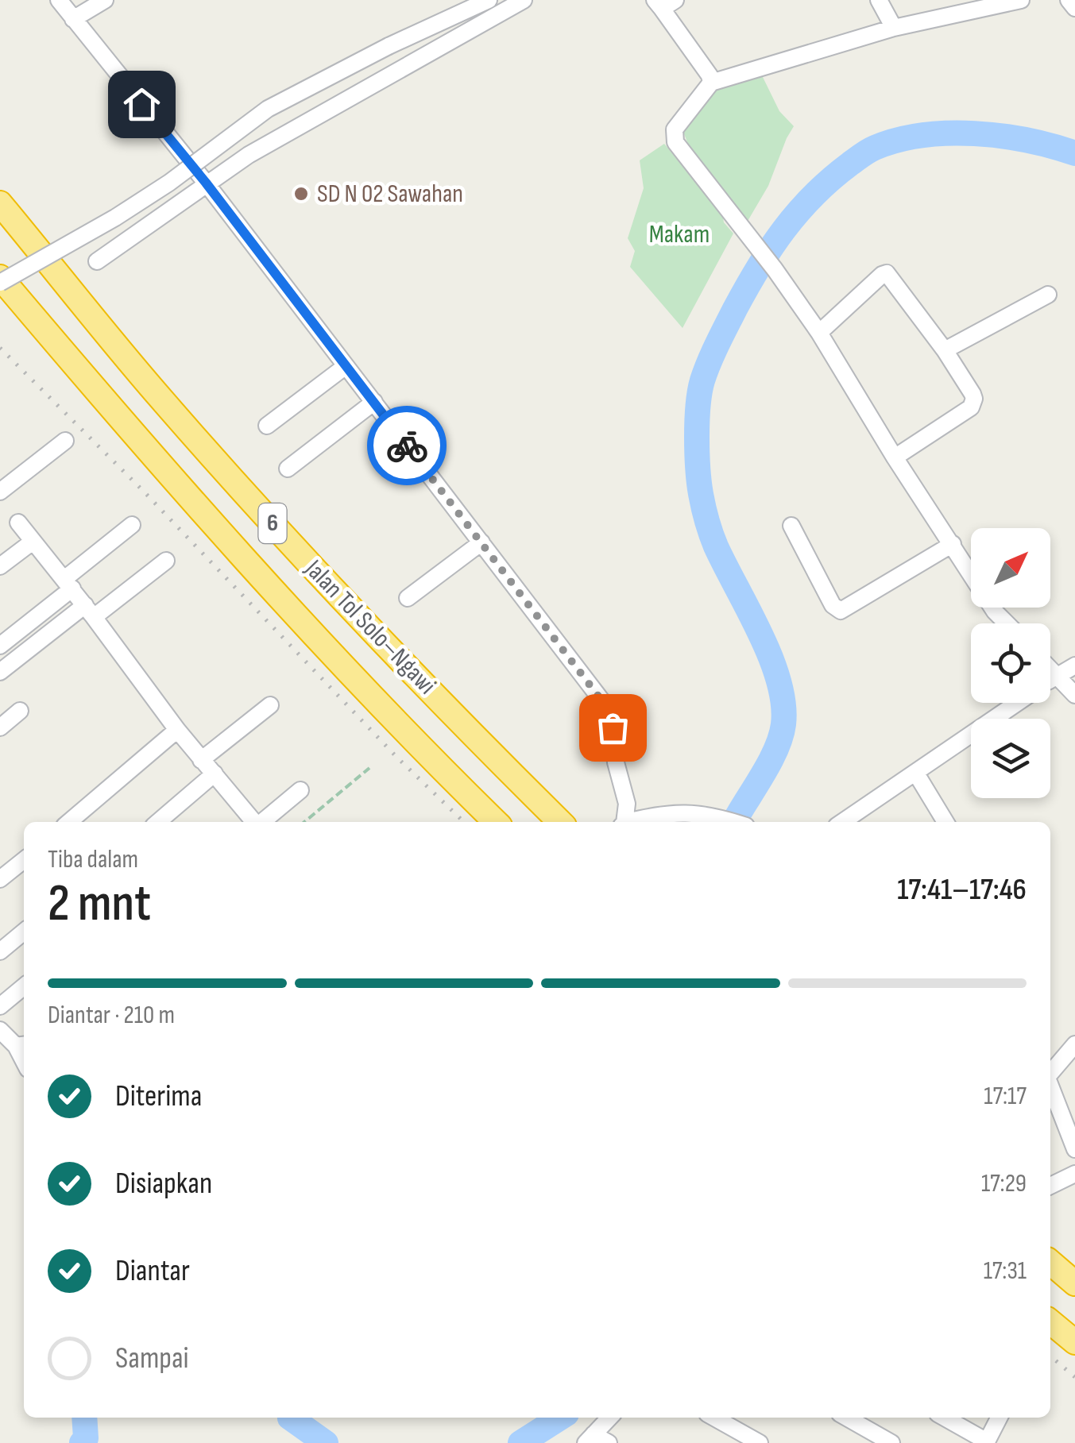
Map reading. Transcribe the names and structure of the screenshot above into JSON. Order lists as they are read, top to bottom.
{
  "streets": {
    "highway": ["6", "Jalan Tol Solo–Ngawi"]
  },
  "parks": ["Makam"],
  "places": ["SD N 02 Sawahan"],
  "north": "top right",
  "page": {
    "heading": ["2 mnt", "Tiba dalam", "17:41–17:46"],
    "bar": "Diantar · 210 m",
    "list": [
      ["Diterima", "17:17"],
      ["Disiapkan", "17:29"],
      ["Diantar", "17:31"],
      "Sampai"
    ]
  }
}
